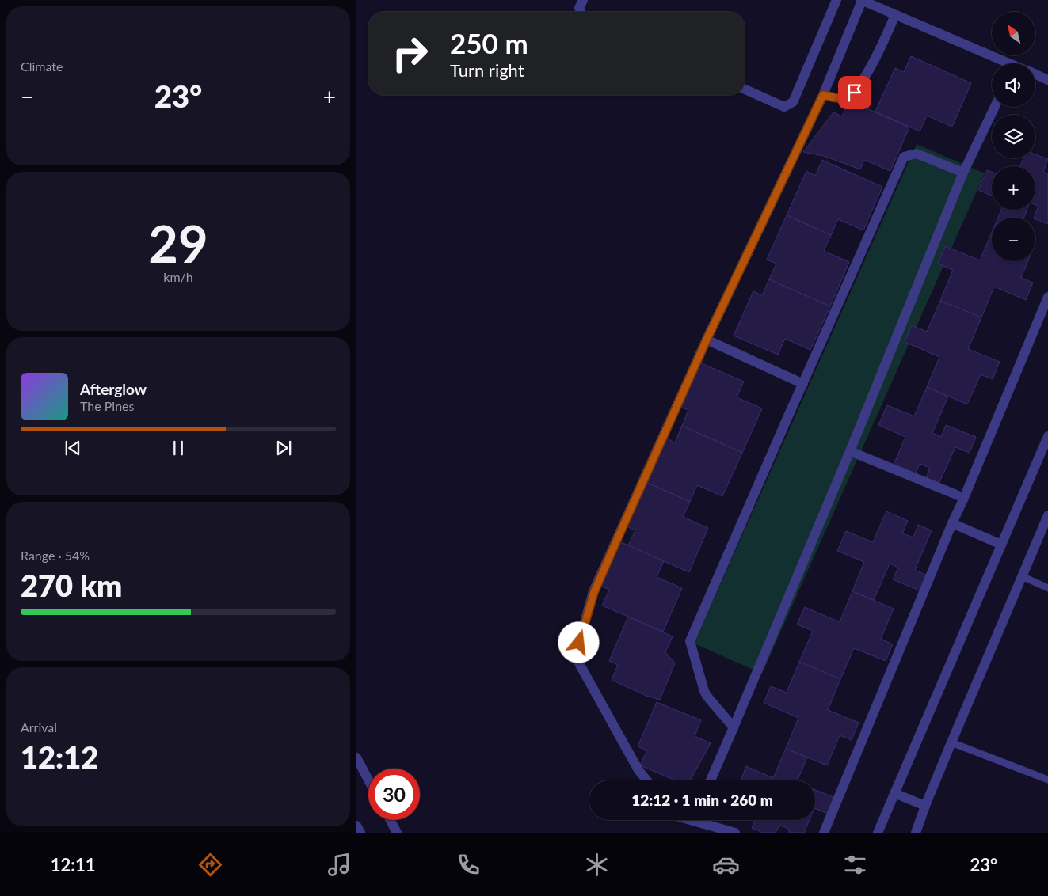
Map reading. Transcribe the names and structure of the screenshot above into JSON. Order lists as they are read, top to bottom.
{
  "north": "top left",
  "page": {
    "tile": [
      "Climate",
      ["29", "km/h"],
      ["Range · 54%", "270 km"],
      ["Arrival", "12:12"]
    ],
    "map_buttons": ["+", "−"],
    "turn": ["250 m", "Turn right"],
    "heat": ["−", "23°", "+"],
    "song": ["Afterglow", "The Pines"],
    "limit": "30",
    "trip": "12:12 · 1 min · 260 m",
    "tabs": ["12:11", "23°"]
  }
}
